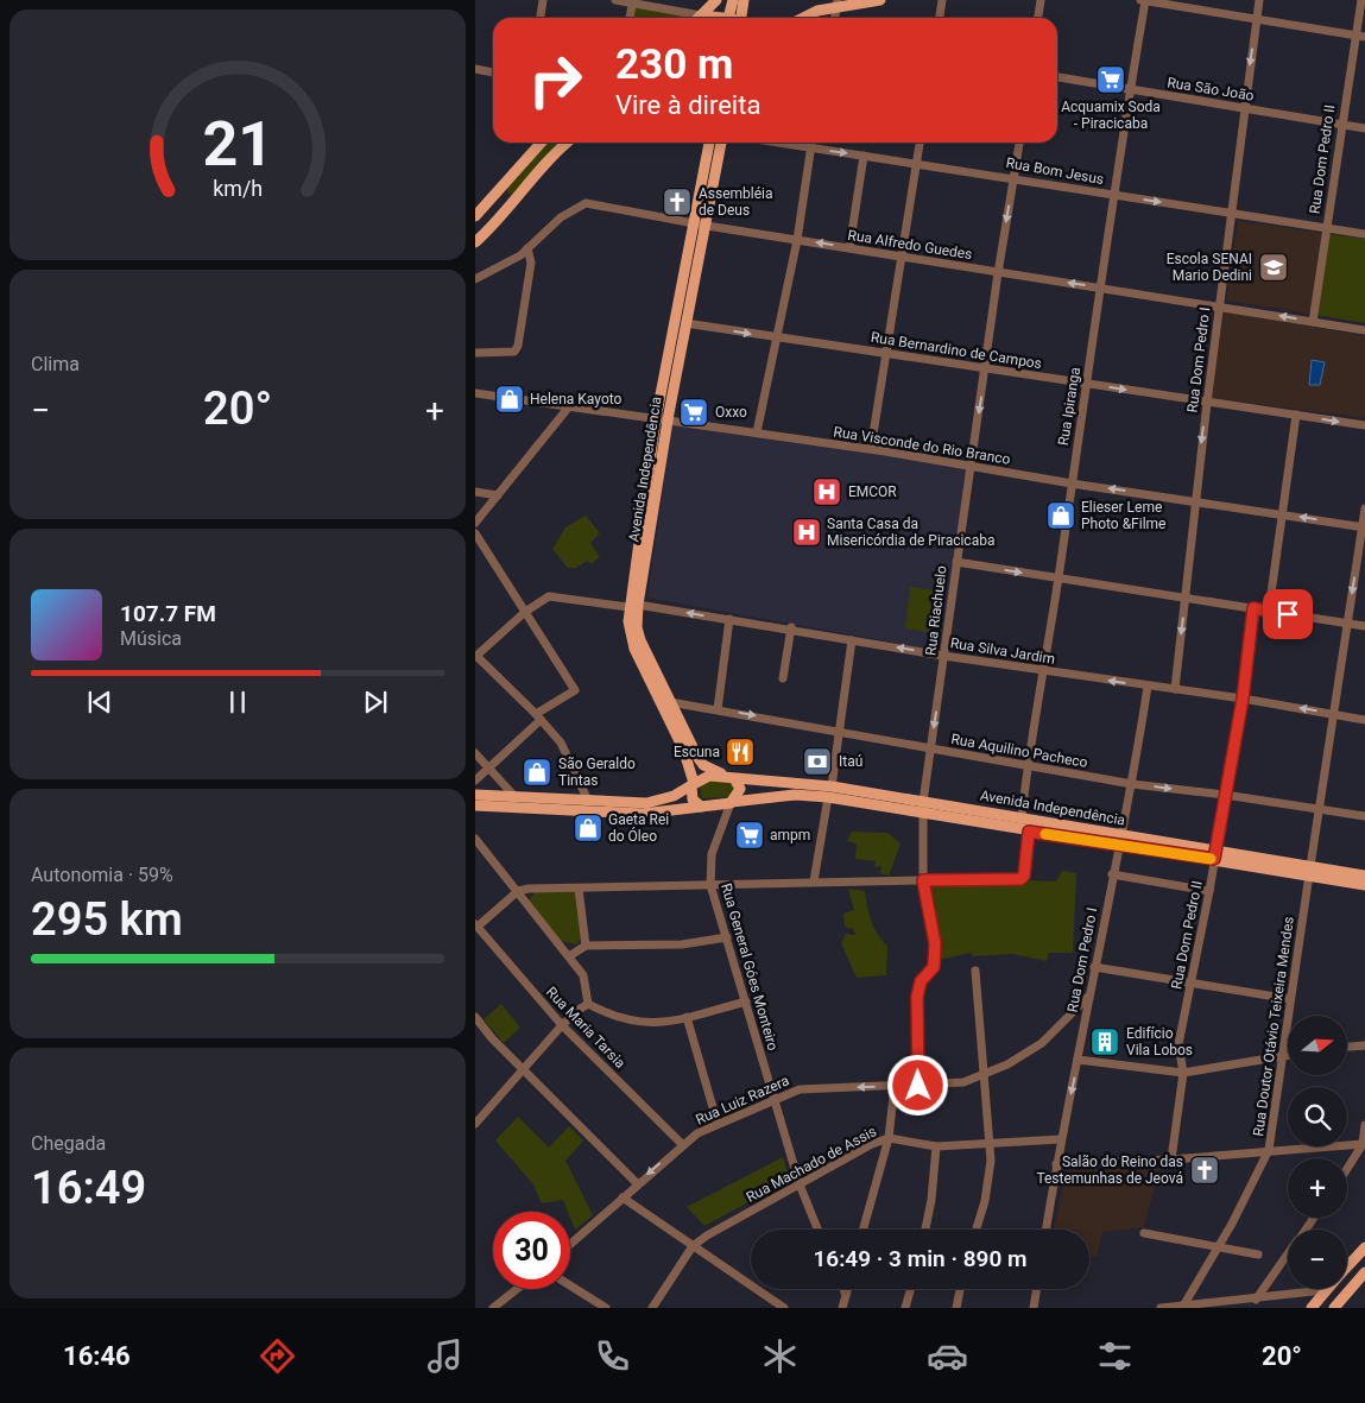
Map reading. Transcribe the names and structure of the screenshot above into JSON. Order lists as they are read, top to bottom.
{
  "streets": {
    "main road": ["Avenida Independência"],
    "street": [
      "Rua São João",
      "Rua Dom Pedro II",
      "Rua Bom Jesus",
      "Rua Alfredo Guedes",
      "Rua Bernardino de Campos",
      "Rua Dom Pedro I",
      "Rua Ipiranga",
      "Rua Visconde do Rio Branco",
      "Rua Riachuelo",
      "Rua Silva Jardim",
      "Rua Aquilino Pacheco",
      "Rua General Góes Monteiro",
      "Rua Doutor Otávio Teixeira Mendes",
      "Rua Maria Tarsia",
      "Rua Luiz Razera",
      "Rua Machado de Assis"
    ]
  },
  "crossings": [
    ["Rua São João", "Rua Dom Pedro II"],
    ["Rua São João", "Rua Dom Pedro I"],
    ["Rua São João", "Rua Ipiranga"],
    ["Rua Dom Pedro II", "Rua Bom Jesus"],
    ["Rua Dom Pedro II", "Rua Alfredo Guedes"],
    ["Rua Dom Pedro II", "Avenida Independência"],
    ["Rua Dom Pedro II", "Rua Silva Jardim"],
    ["Rua Dom Pedro II", "Rua Aquilino Pacheco"],
    ["Rua Bom Jesus", "Rua Dom Pedro I"],
    ["Rua Bom Jesus", "Rua Ipiranga"],
    ["Rua Bom Jesus", "Rua Riachuelo"],
    ["Rua Alfredo Guedes", "Rua Dom Pedro I"],
    ["Rua Alfredo Guedes", "Rua Ipiranga"],
    ["Rua Alfredo Guedes", "Avenida Independência"],
    ["Rua Alfredo Guedes", "Rua Riachuelo"],
    ["Rua Bernardino de Campos", "Rua Dom Pedro I"],
    ["Rua Bernardino de Campos", "Rua Ipiranga"],
    ["Rua Bernardino de Campos", "Avenida Independência"],
    ["Rua Bernardino de Campos", "Rua Riachuelo"],
    ["Rua Dom Pedro I", "Rua Visconde do Rio Branco"],
    ["Rua Dom Pedro I", "Avenida Independência"],
    ["Rua Dom Pedro I", "Rua Silva Jardim"],
    ["Rua Dom Pedro I", "Rua Aquilino Pacheco"],
    ["Rua Dom Pedro I", "Rua Luiz Razera"],
    ["Rua Dom Pedro I", "Rua Machado de Assis"],
    ["Rua Ipiranga", "Rua Visconde do Rio Branco"],
    ["Rua Ipiranga", "Avenida Independência"],
    ["Rua Ipiranga", "Rua Silva Jardim"],
    ["Rua Ipiranga", "Rua Aquilino Pacheco"],
    ["Rua Visconde do Rio Branco", "Avenida Independência"],
    ["Rua Visconde do Rio Branco", "Rua Riachuelo"],
    ["Rua Visconde do Rio Branco", "Rua Doutor Otávio Teixeira Mendes"],
    ["Avenida Independência", "Rua Riachuelo"],
    ["Avenida Independência", "Rua Silva Jardim"],
    ["Avenida Independência", "Rua Aquilino Pacheco"],
    ["Avenida Independência", "Rua General Góes Monteiro"],
    ["Avenida Independência", "Rua Doutor Otávio Teixeira Mendes"],
    ["Rua Riachuelo", "Rua Silva Jardim"],
    ["Rua Riachuelo", "Rua Aquilino Pacheco"],
    ["Rua Riachuelo", "Rua Luiz Razera"],
    ["Rua Silva Jardim", "Rua Doutor Otávio Teixeira Mendes"],
    ["Rua Aquilino Pacheco", "Rua Doutor Otávio Teixeira Mendes"],
    ["Rua General Góes Monteiro", "Rua Luiz Razera"],
    ["Rua General Góes Monteiro", "Rua Machado de Assis"],
    ["Rua Maria Tarsia", "Rua Luiz Razera"]
  ],
  "one_way": ["Rua Bernardino de Campos", "Rua Silva Jardim"],
  "places": {
    "supermarket": ["Acquamix Soda - Piracicaba", "Oxxo", "ampm"],
    "church": ["Assembléia de Deus", "Salão do Reino das Testemunhas de Jeová"],
    "school or university": ["Escola SENAI Mario Dedini"],
    "shop": [
      "Helena Kayoto",
      "Elieser Leme Photo &Filme",
      "São Geraldo Tintas",
      "Gaeta Rei do Óleo"
    ],
    "hospital": ["EMCOR", "Santa Casa da Misericórdia de Piracicaba"],
    "restaurant": ["Escuna"],
    "bank": ["Itaú"],
    "building": ["Edifício Vila Lobos"]
  },
  "north": "right",
  "page": {
    "turn": ["230 m", "Vire à direita"],
    "tile": [
      "Clima",
      ["Autonomia · 59%", "295 km"],
      ["Chegada", "16:49"]
    ],
    "heat": ["−", "20°", "+"],
    "song": ["107.7 FM", "Música"],
    "map_buttons": ["+", "−"],
    "limit": "30",
    "trip": "16:49 · 3 min · 890 m",
    "tabs": ["16:46", "20°"],
    "gauge": ["21", "km/h"]
  }
}
